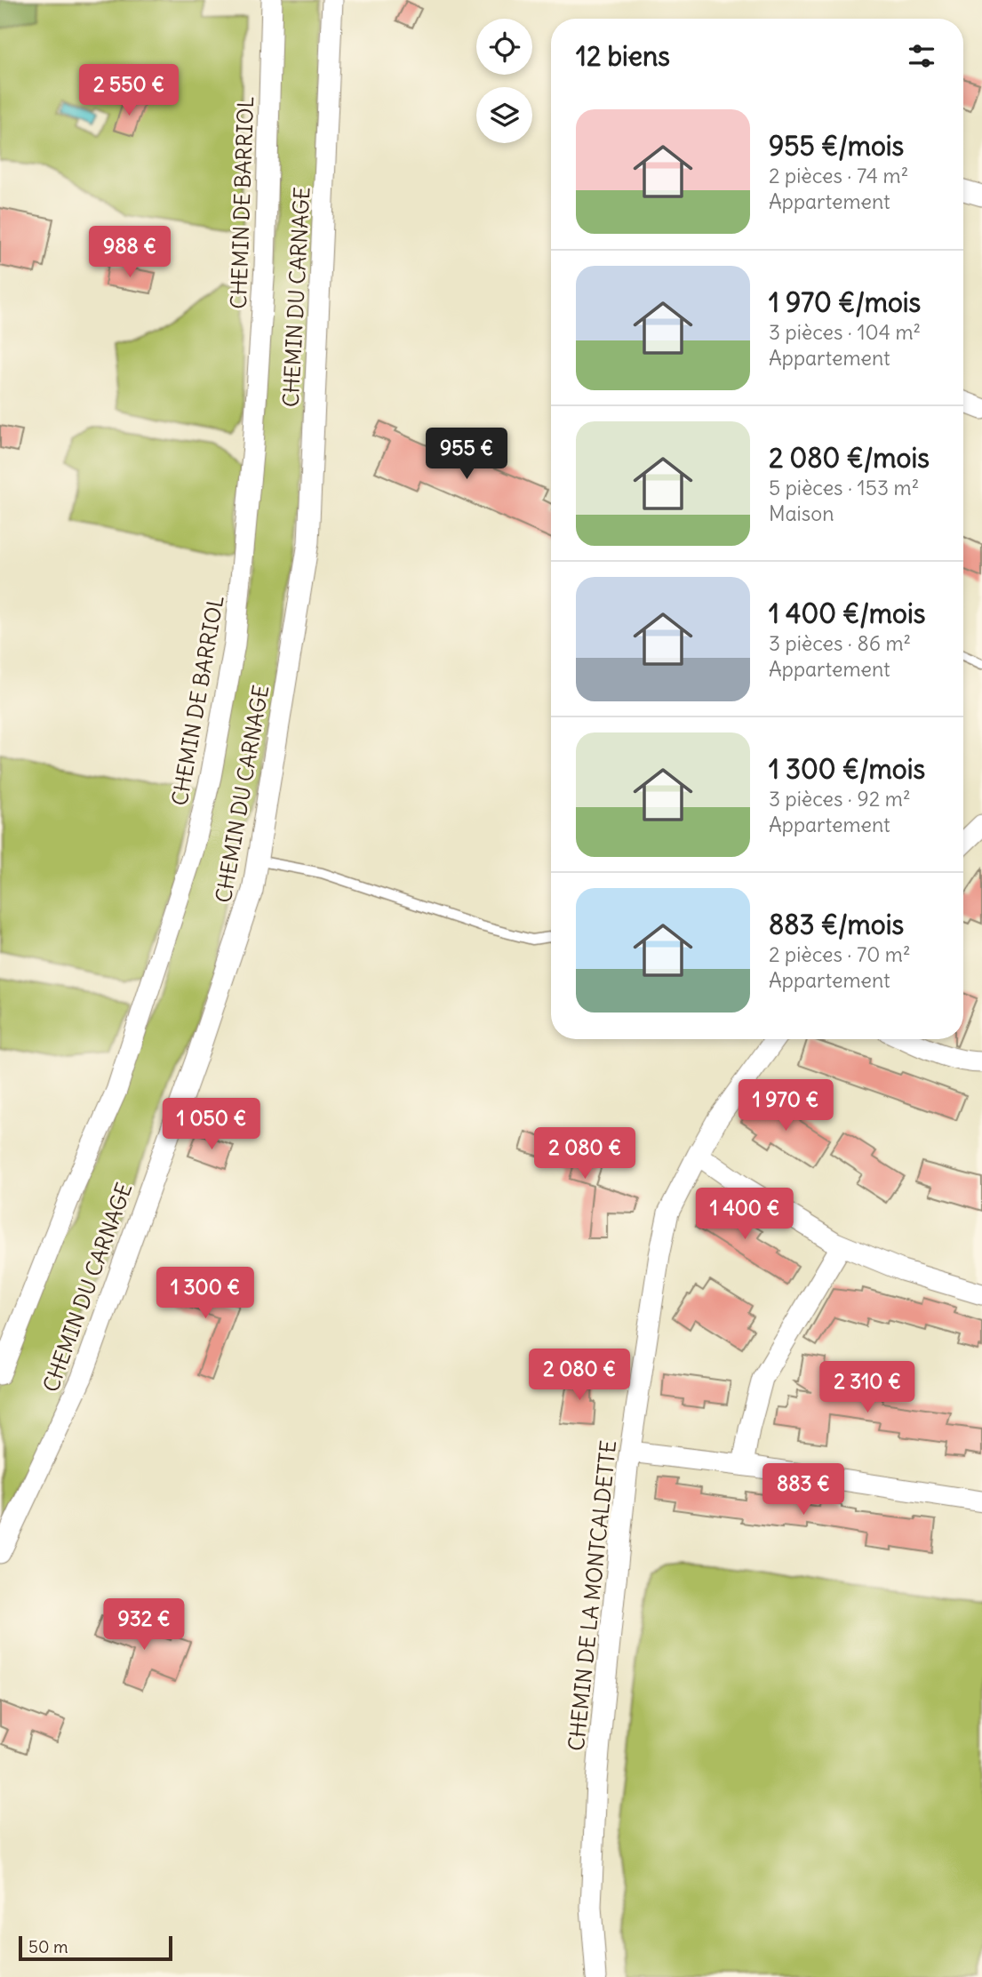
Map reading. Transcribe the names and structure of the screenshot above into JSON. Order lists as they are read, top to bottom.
{
  "streets": {
    "street": ["CHEMIN DE BARRIOL", "CHEMIN DU CARNAGE", "CHEMIN DE LA MONTCALDETTE"]
  },
  "scale_bar": "50 m",
  "page": {
    "heading": "12 biens",
    "price": [
      "2 550 €",
      "988 €",
      "955 €",
      "1 970 €",
      "1 050 €",
      "2 080 €",
      "1 400 €",
      "1 300 €",
      "2 080 €",
      "2 310 €",
      "883 €",
      "932 €"
    ],
    "list": [
      {
        "name": "955 €/mois",
        "note": "2 pièces · 74 m² · Appartement"
      },
      {
        "name": "1 970 €/mois",
        "note": "3 pièces · 104 m² · Appartement"
      },
      {
        "name": "2 080 €/mois",
        "note": "5 pièces · 153 m² · Maison"
      },
      {
        "name": "1 400 €/mois",
        "note": "3 pièces · 86 m² · Appartement"
      },
      {
        "name": "1 300 €/mois",
        "note": "3 pièces · 92 m² · Appartement"
      },
      {
        "name": "883 €/mois",
        "note": "2 pièces · 70 m² · Appartement"
      }
    ],
    "scale": "50 m"
  }
}
